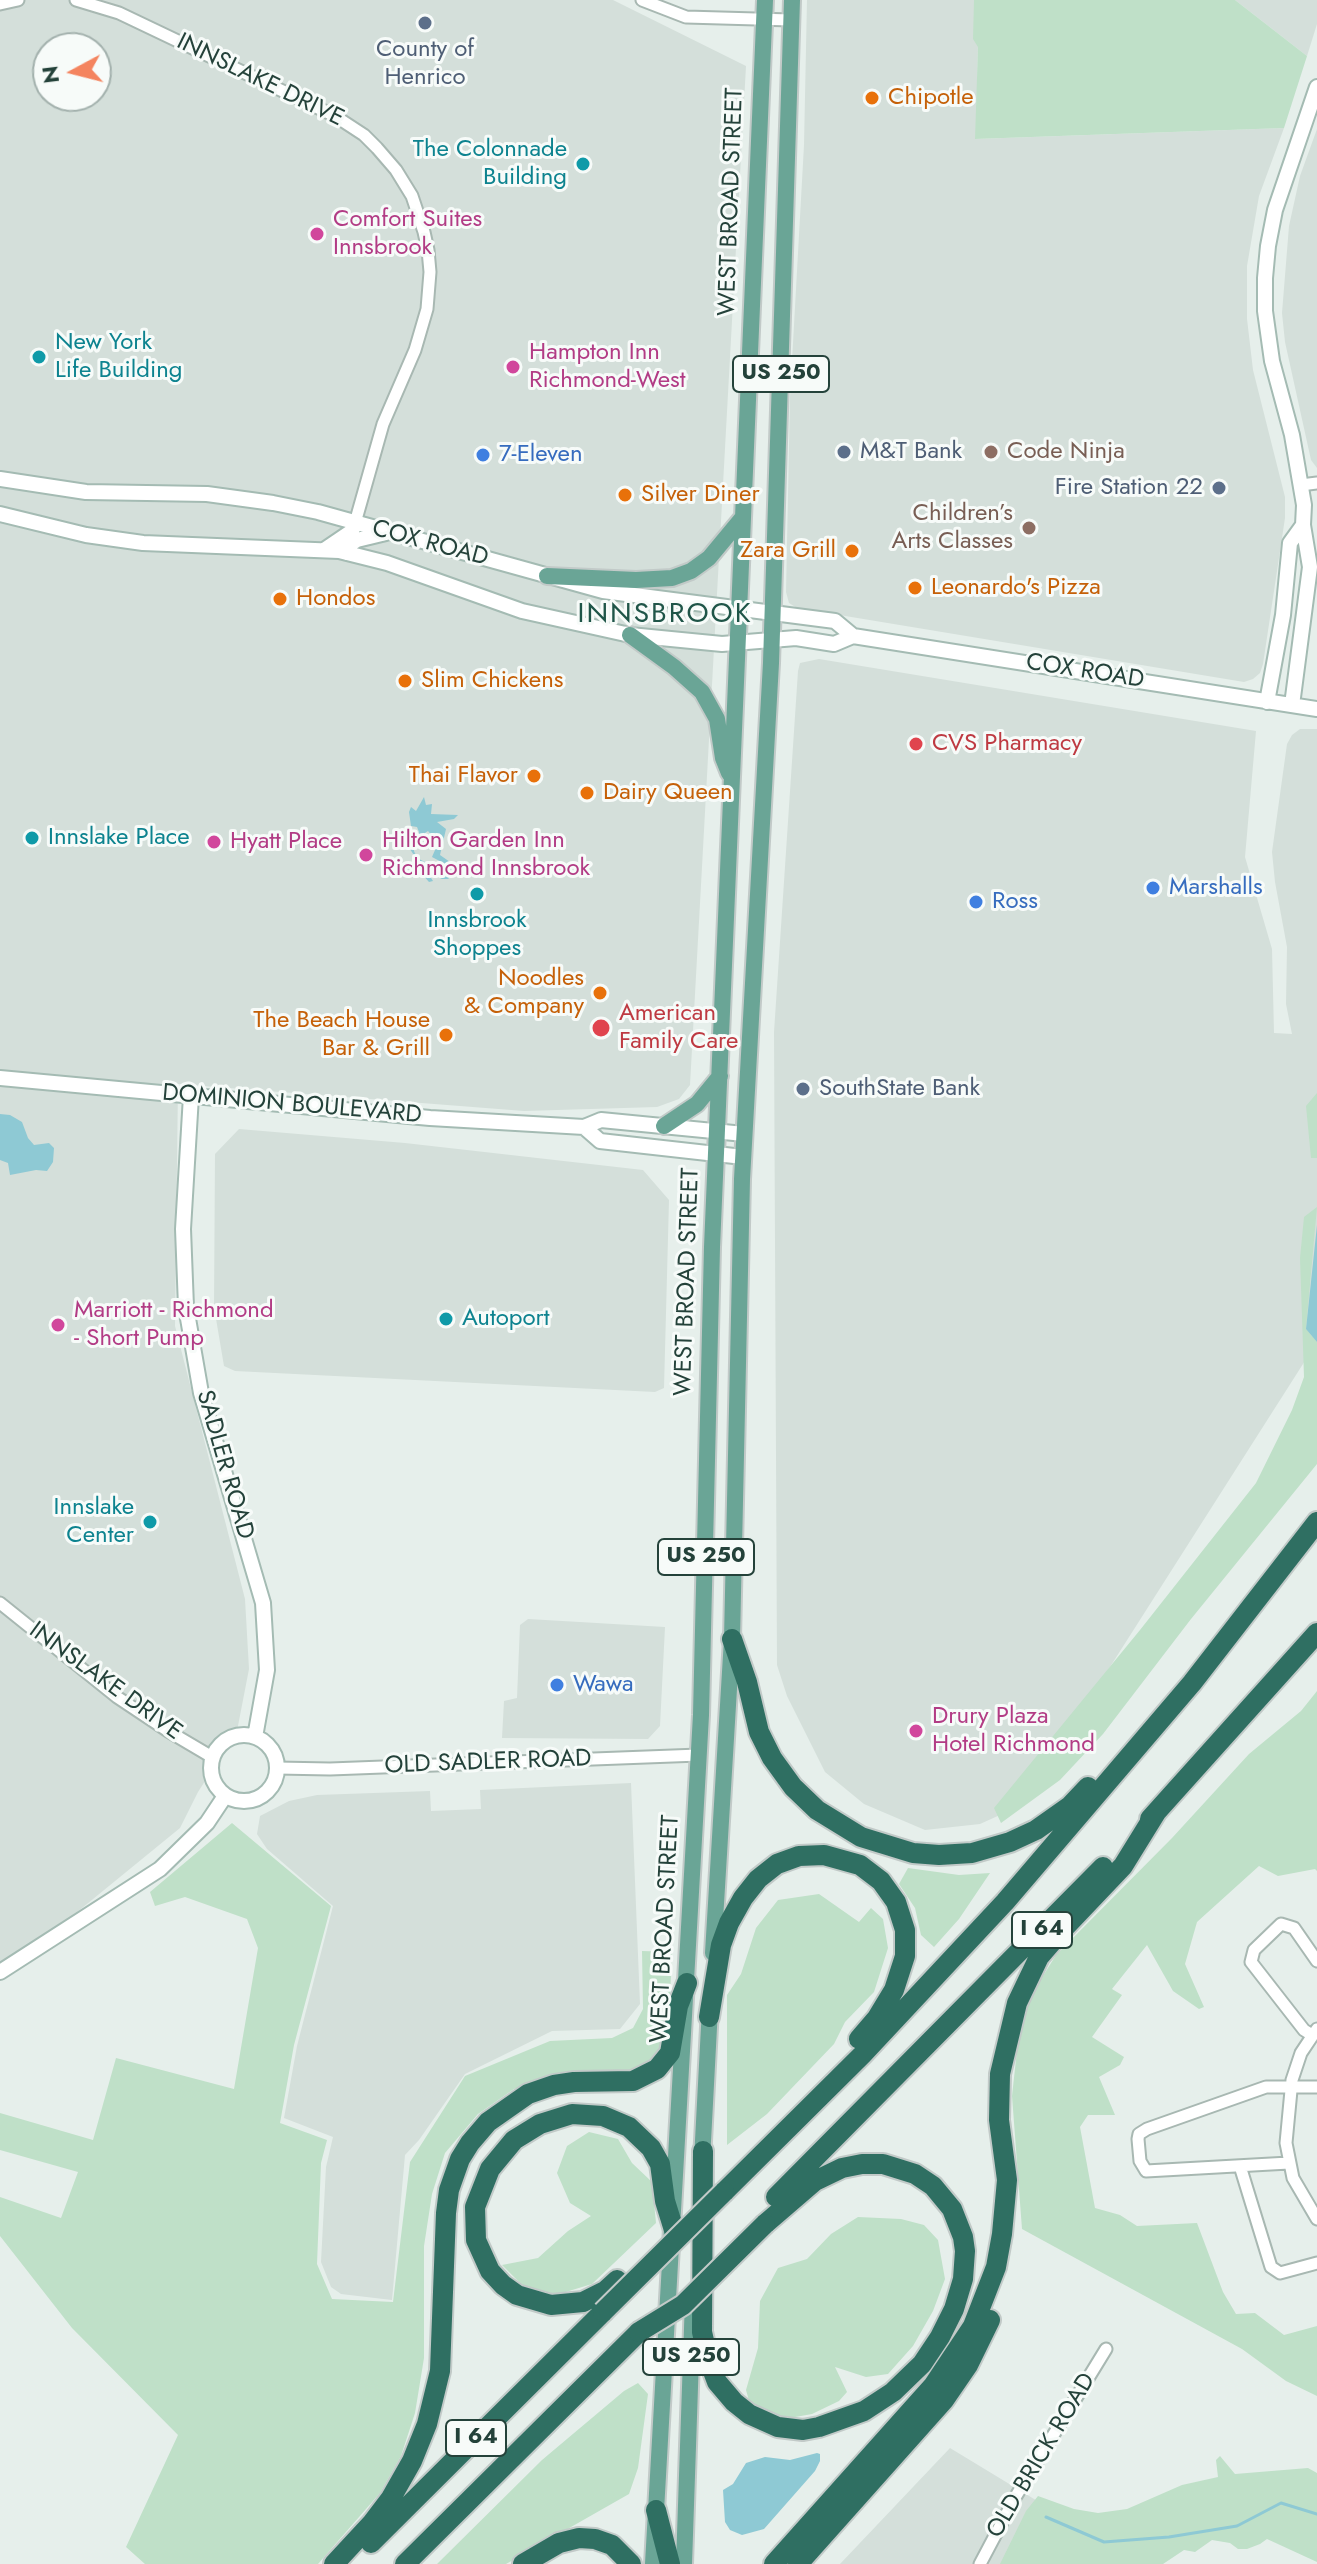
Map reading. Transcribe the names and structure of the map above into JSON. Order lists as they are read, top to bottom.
{
  "streets": {
    "highway": ["I 64"],
    "main road": ["WEST BROAD STREET", "US 250"],
    "street": [
      "INNSLAKE DRIVE",
      "COX ROAD",
      "DOMINION BOULEVARD",
      "SADLER ROAD",
      "OLD SADLER ROAD",
      "OLD BRICK ROAD"
    ]
  },
  "crossings": [
    ["INNSLAKE DRIVE", "COX ROAD"],
    ["INNSLAKE DRIVE", "SADLER ROAD"],
    ["INNSLAKE DRIVE", "OLD SADLER ROAD"],
    ["WEST BROAD STREET", "COX ROAD"],
    ["WEST BROAD STREET", "DOMINION BOULEVARD"],
    ["WEST BROAD STREET", "OLD SADLER ROAD"],
    ["DOMINION BOULEVARD", "SADLER ROAD"],
    ["SADLER ROAD", "OLD SADLER ROAD"]
  ],
  "districts": ["INNSBROOK"],
  "places": [
    "County of Henrico",
    "Chipotle",
    "The Colonnade Building",
    "Comfort Suites Innsbrook",
    "New York Life Building",
    "Hampton Inn Richmond-West",
    "M&T Bank",
    "Code Ninja",
    "7-Eleven",
    "Fire Station 22",
    "Silver Diner",
    "Children’s Arts Classes",
    "Zara Grill",
    "Leonardo's Pizza",
    "Hondos",
    "Slim Chickens",
    "CVS Pharmacy",
    "Thai Flavor",
    "Dairy Queen",
    "Innslake Place",
    "Hyatt Place",
    "Hilton Garden Inn Richmond Innsbrook",
    "Marshalls",
    "Innsbrook Shoppes",
    "Ross",
    "Noodles & Company",
    "American Family Care",
    "The Beach House Bar & Grill",
    "SouthState Bank",
    "Autoport",
    "Marriott - Richmond - Short Pump",
    "Innslake Center",
    "Wawa",
    "Drury Plaza Hotel Richmond"
  ],
  "north": "left"
}
